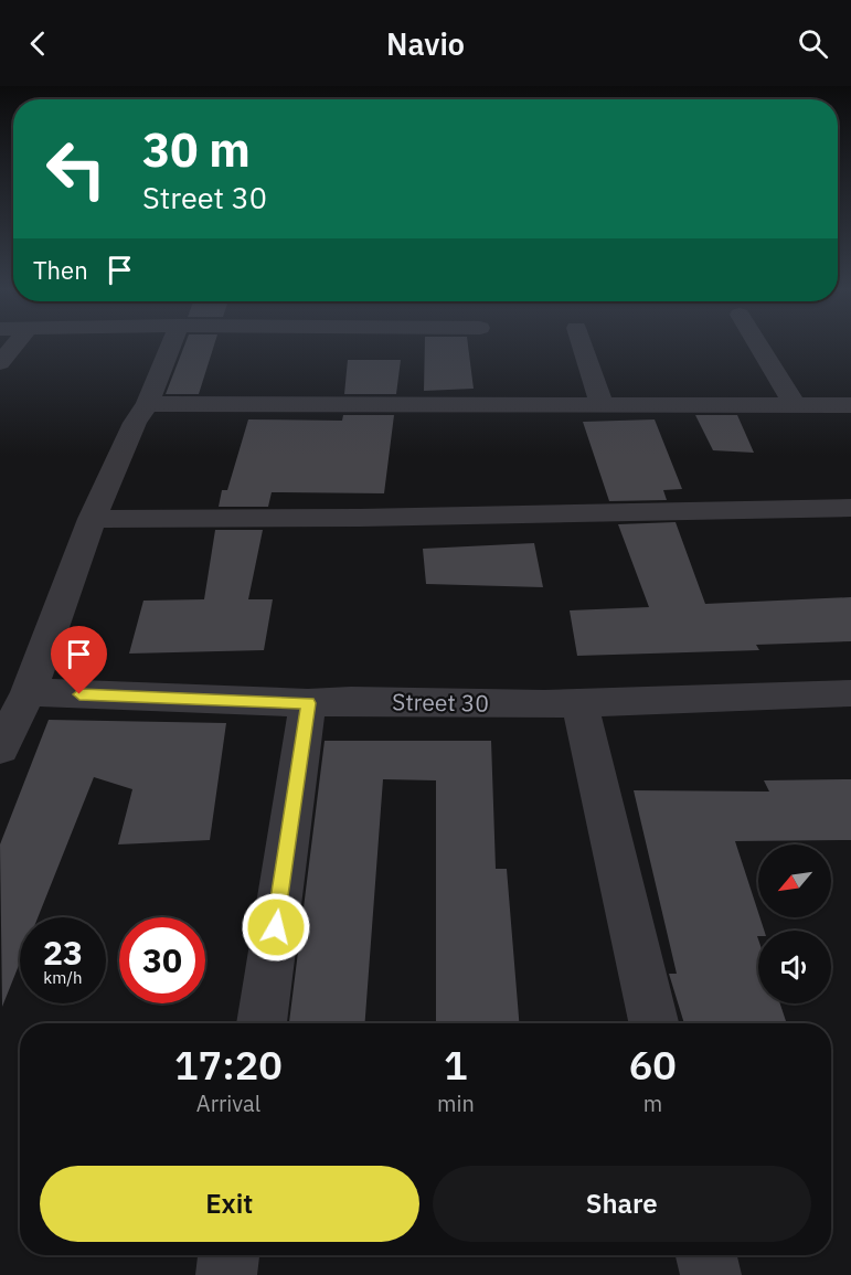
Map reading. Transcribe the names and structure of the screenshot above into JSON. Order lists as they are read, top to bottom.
{
  "streets": {
    "street": ["Street 30"]
  },
  "north": "bottom left",
  "page": {
    "header": "Navio",
    "turn": ["30 m", "Street 30"],
    "then": "Then",
    "speed": "23 km/h",
    "limit": "30",
    "eta": [
      "17:20",
      "Arrival",
      "1",
      "min",
      "60",
      "m"
    ],
    "buttons": ["Exit", "Share"]
  }
}
